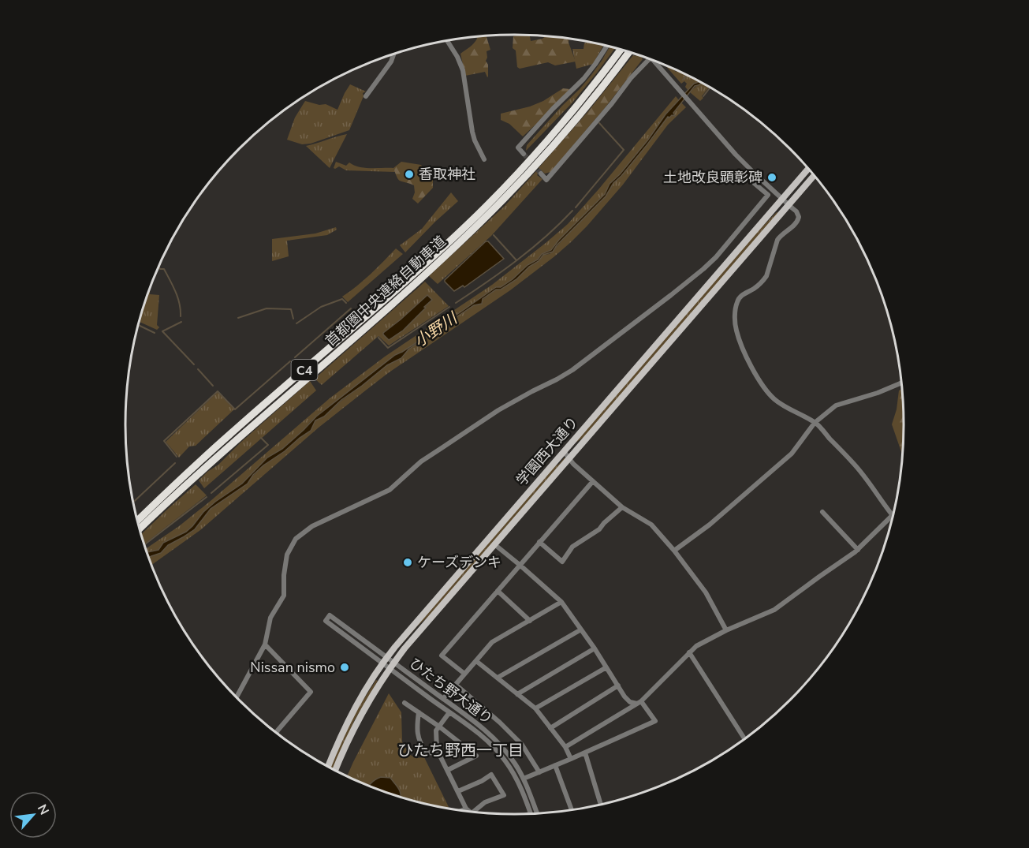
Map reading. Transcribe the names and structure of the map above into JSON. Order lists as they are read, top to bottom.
{
  "streets": {
    "highway": ["首都圏中央連絡自動車道", "C4"],
    "main road": ["学園西大通り"],
    "street": ["ひたち野大通り"]
  },
  "crossings": [
    ["学園西大通り", "ひたち野大通り"]
  ],
  "districts": ["ひたち野西一丁目"],
  "water": ["小野川"],
  "places": [
    "香取神社",
    "土地改良顕彰碑",
    "ケーズデンキ",
    "Nissan nismo"
  ],
  "north": "top right"
}
